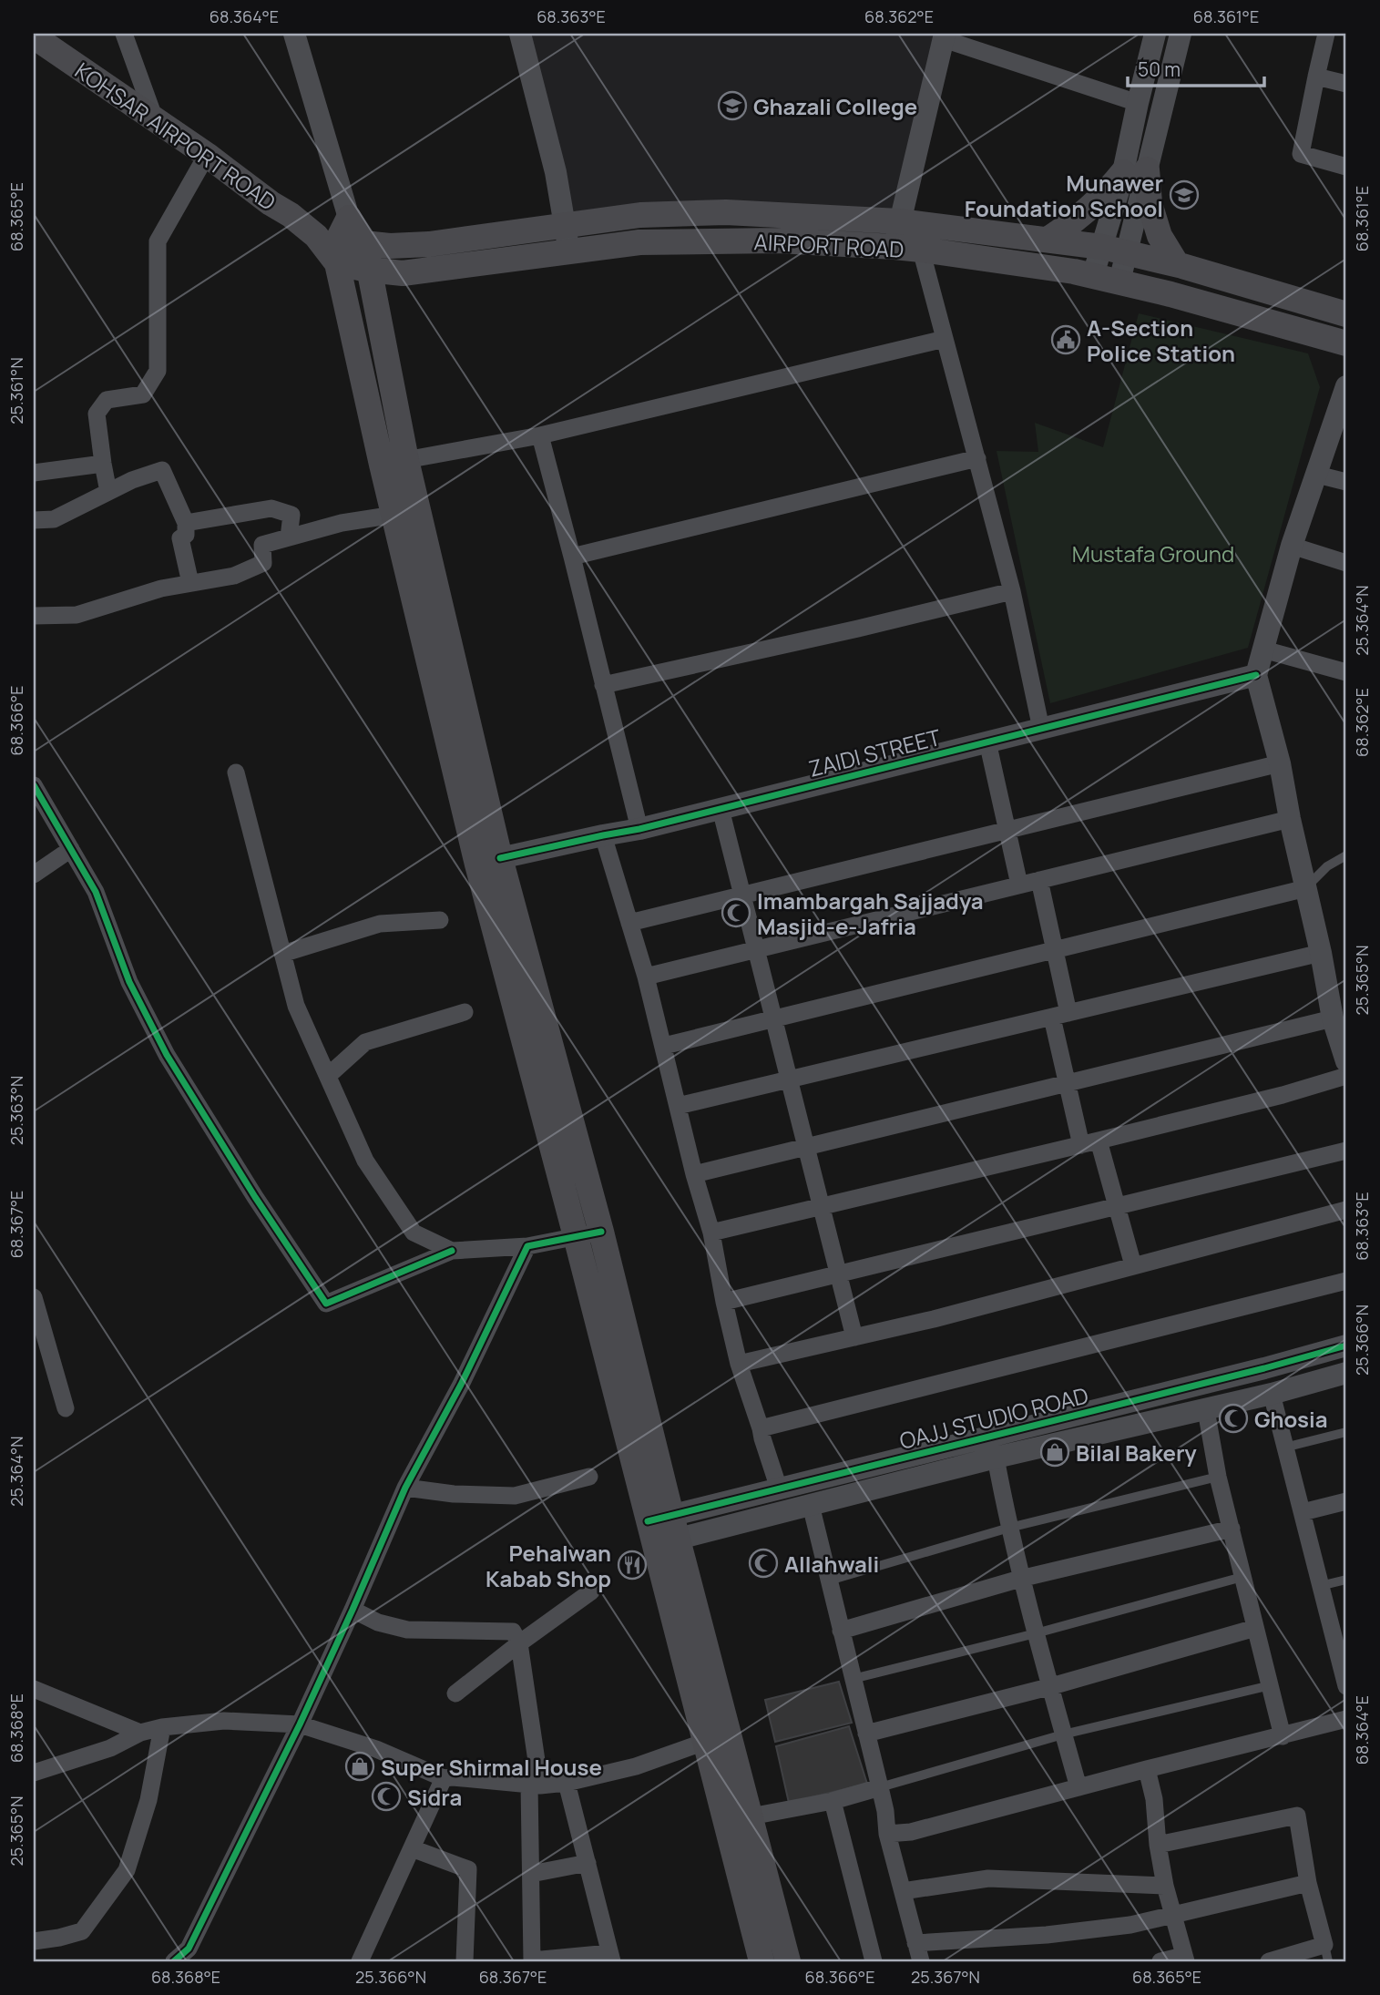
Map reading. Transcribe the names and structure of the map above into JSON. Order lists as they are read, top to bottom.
{
  "streets": {
    "main road": ["KOHSAR AIRPORT ROAD", "AIRPORT ROAD"],
    "street": ["ZAIDI STREET", "OAJJ STUDIO ROAD"]
  },
  "crossings": [
    ["KOHSAR AIRPORT ROAD", "AIRPORT ROAD"]
  ],
  "parks": ["Mustafa Ground"],
  "places": {
    "school or university": ["Ghazali College", "Munawer Foundation School"],
    "public building": ["A-Section Police Station"],
    "mosque": [
      "Imambargah Sajjadya Masjid-e-Jafria",
      "Ghosia",
      "Allahwali",
      "Sidra"
    ],
    "shop": ["Bilal Bakery", "Super Shirmal House"],
    "restaurant": ["Pehalwan Kabab Shop"]
  },
  "scale_bar": "50 m",
  "coordinates": [
    "68.364°E",
    "68.363°E",
    "68.362°E",
    "68.361°E",
    "68.365°E",
    "25.361°N",
    "25.364°N",
    "68.366°E",
    "25.365°N",
    "25.363°N",
    "68.367°E",
    "25.366°N",
    "68.368°E",
    "25.367°N"
  ]
}
